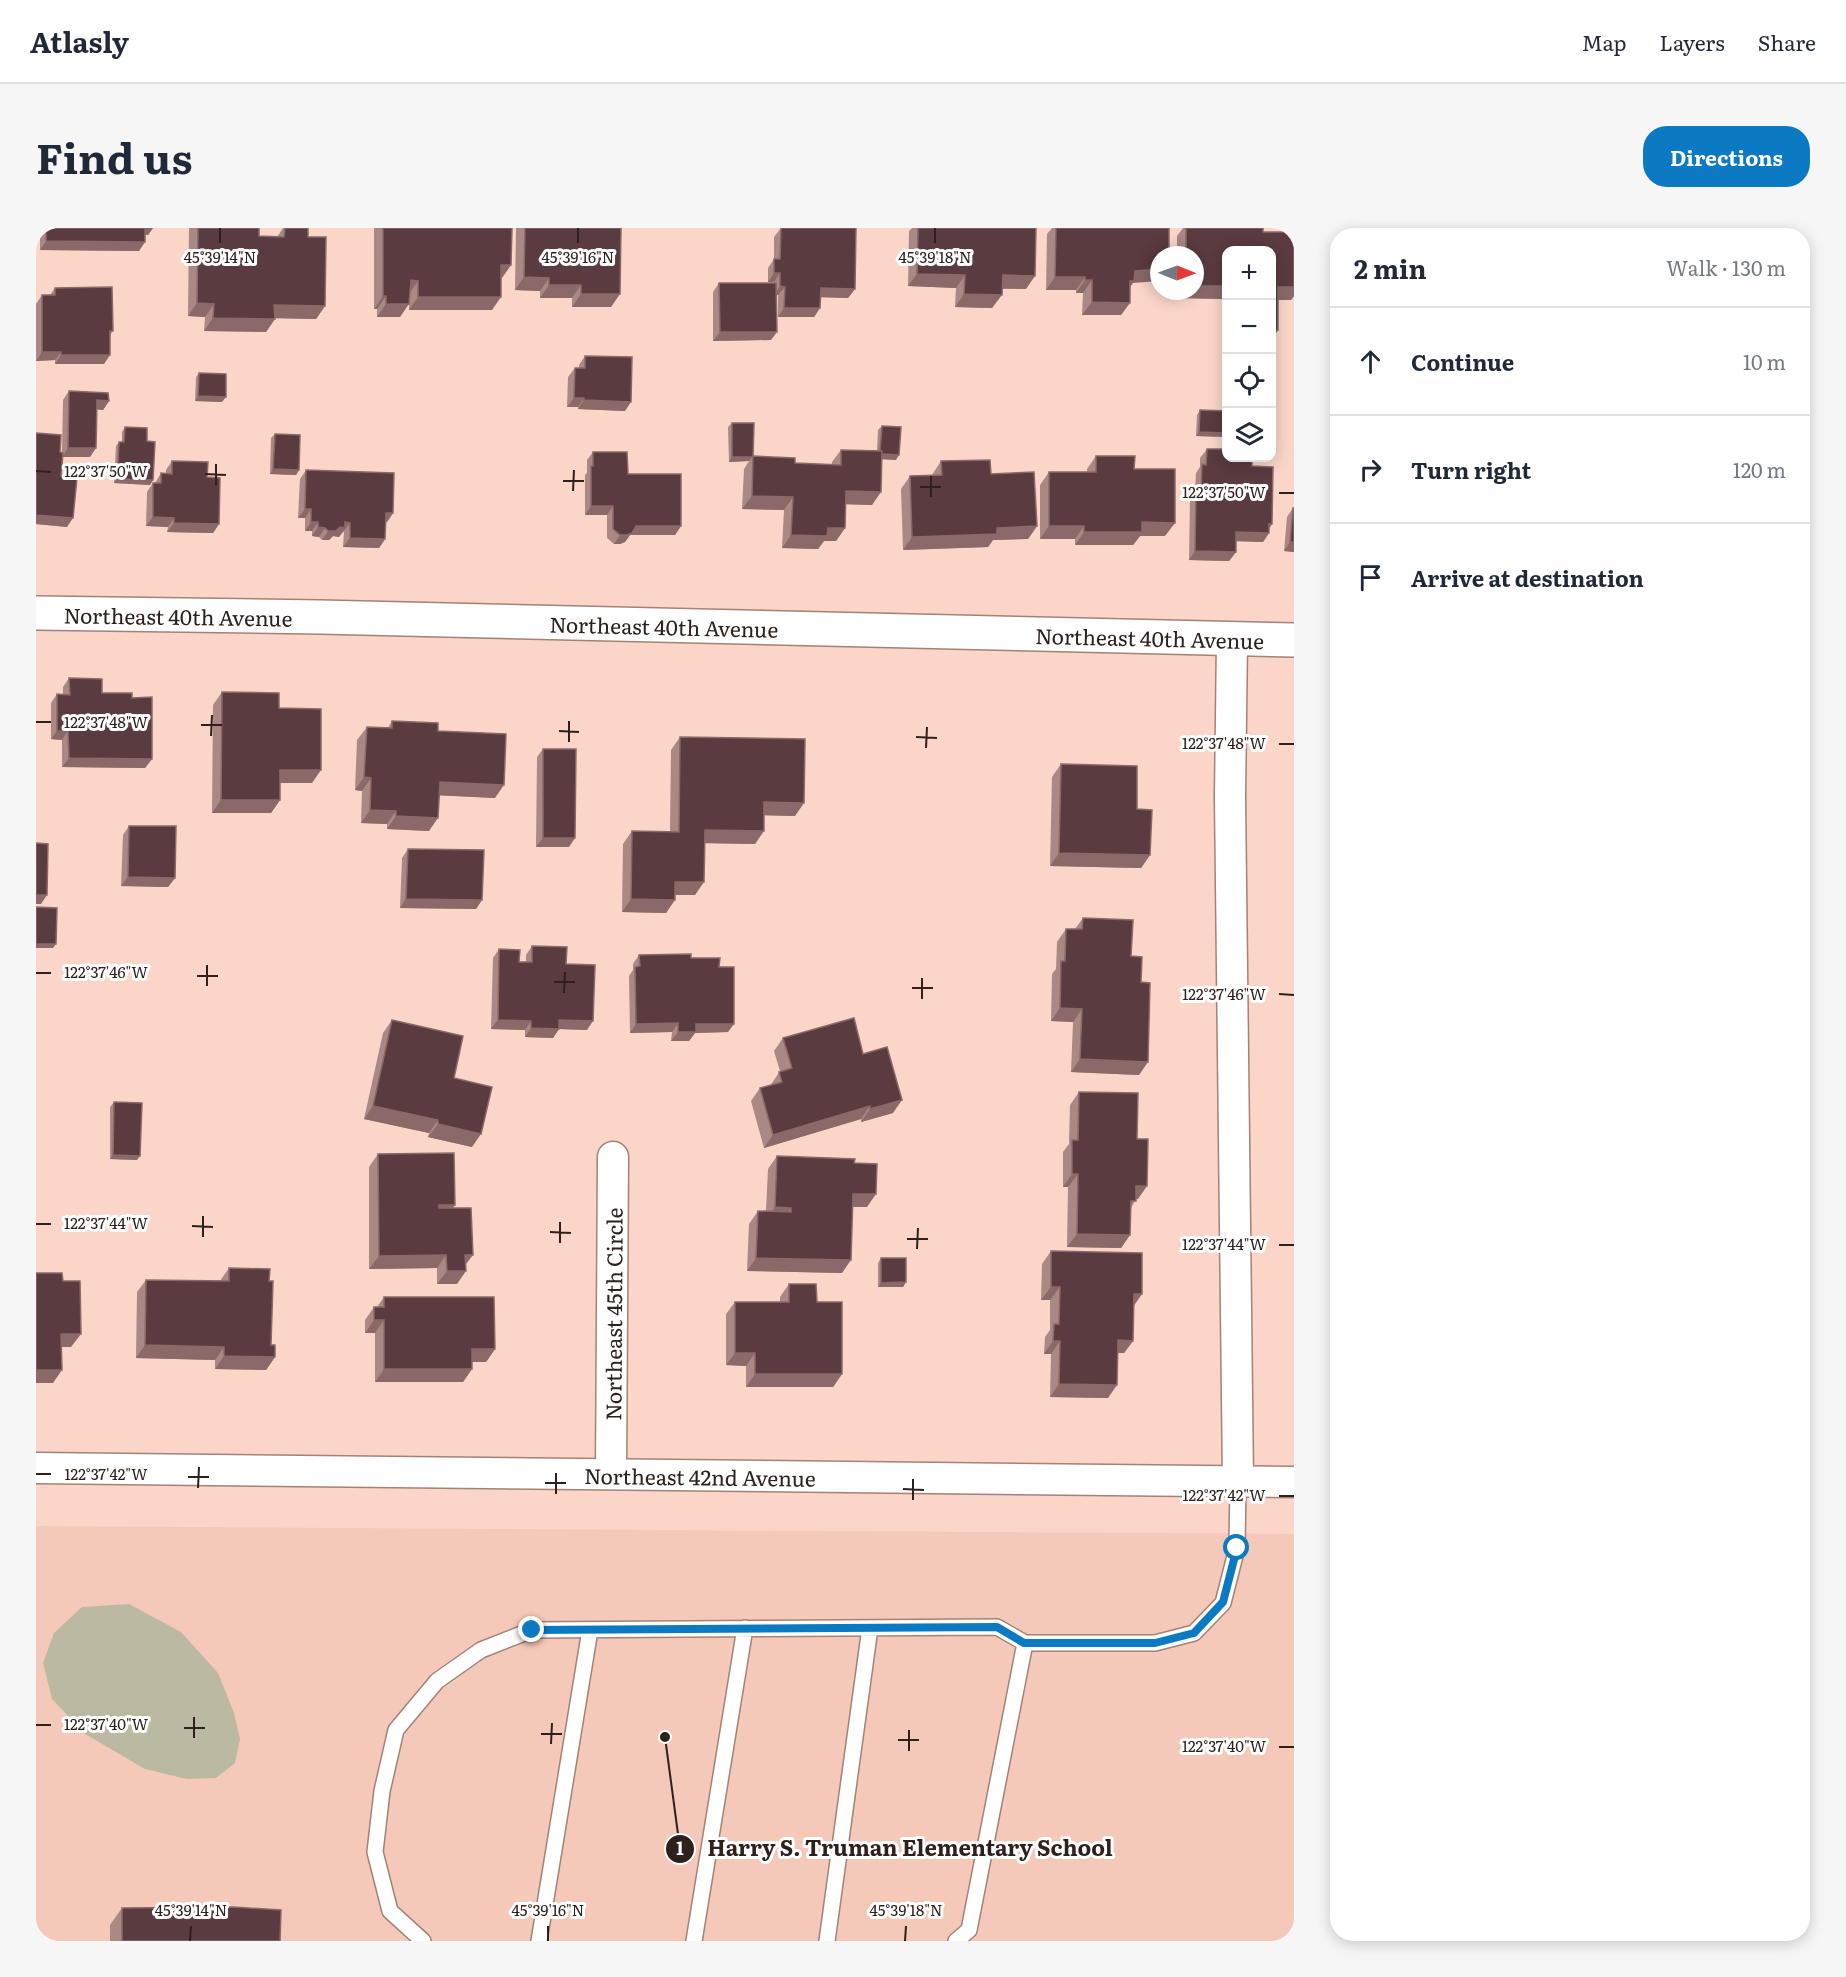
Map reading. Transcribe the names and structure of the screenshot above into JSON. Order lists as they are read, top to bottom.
{
  "streets": {
    "street": ["Northeast 40th Avenue", "Northeast 45th Circle", "Northeast 42nd Avenue"]
  },
  "crossings": [
    ["Northeast 45th Circle", "Northeast 42nd Avenue"]
  ],
  "places": ["Harry S. Truman Elementary School"],
  "north": "right",
  "page": {
    "header": "Atlasly",
    "nav": ["Map", "Layers", "Share"],
    "title": "Find us",
    "buttons": "Directions",
    "heading": ["2 min", "Walk · 130 m"],
    "map_buttons": ["+", "−"],
    "list": [
      ["Continue", "10 m"],
      ["Turn right", "120 m"],
      "Arrive at destination"
    ]
  },
  "coordinates": [
    "45°39'14\"N",
    "45°39'16\"N",
    "45°39'18\"N",
    "122°37'50\"W",
    "122°37'48\"W",
    "122°37'46\"W",
    "122°37'44\"W",
    "122°37'42\"W",
    "122°37'40\"W"
  ]
}
